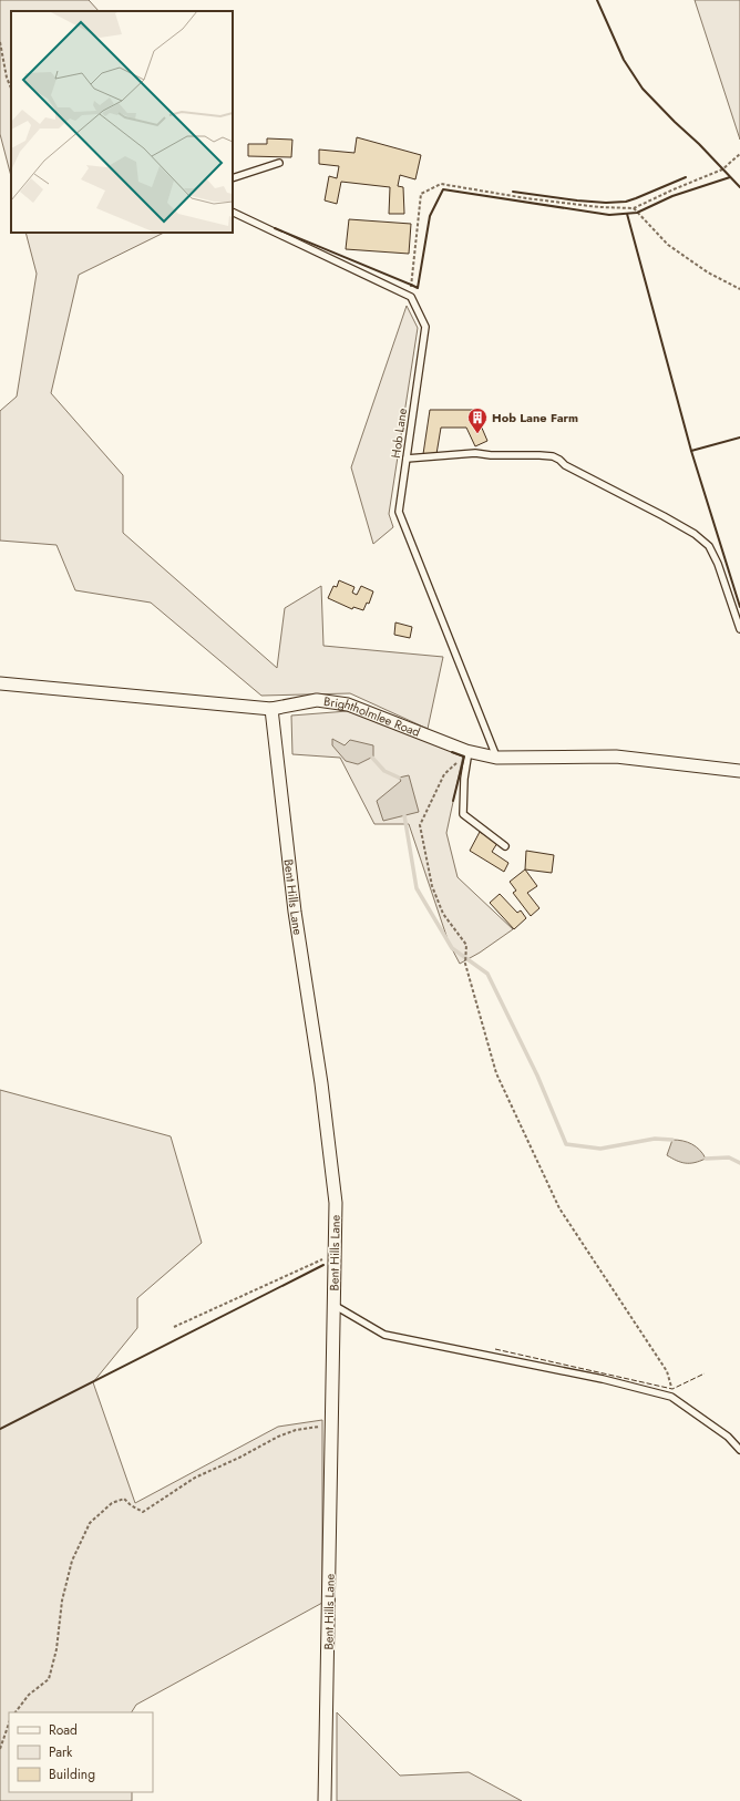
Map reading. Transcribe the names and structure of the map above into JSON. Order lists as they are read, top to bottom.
{
  "streets": {
    "street": ["Brightholmlee Road", "Bent Hills Lane"],
    "lane": ["Hob Lane"]
  },
  "crossings": [
    ["Hob Lane", "Brightholmlee Road"],
    ["Brightholmlee Road", "Bent Hills Lane"]
  ],
  "places": {
    "building": ["Hob Lane Farm"]
  },
  "legend": ["Road", "Park", "Building"]
}
